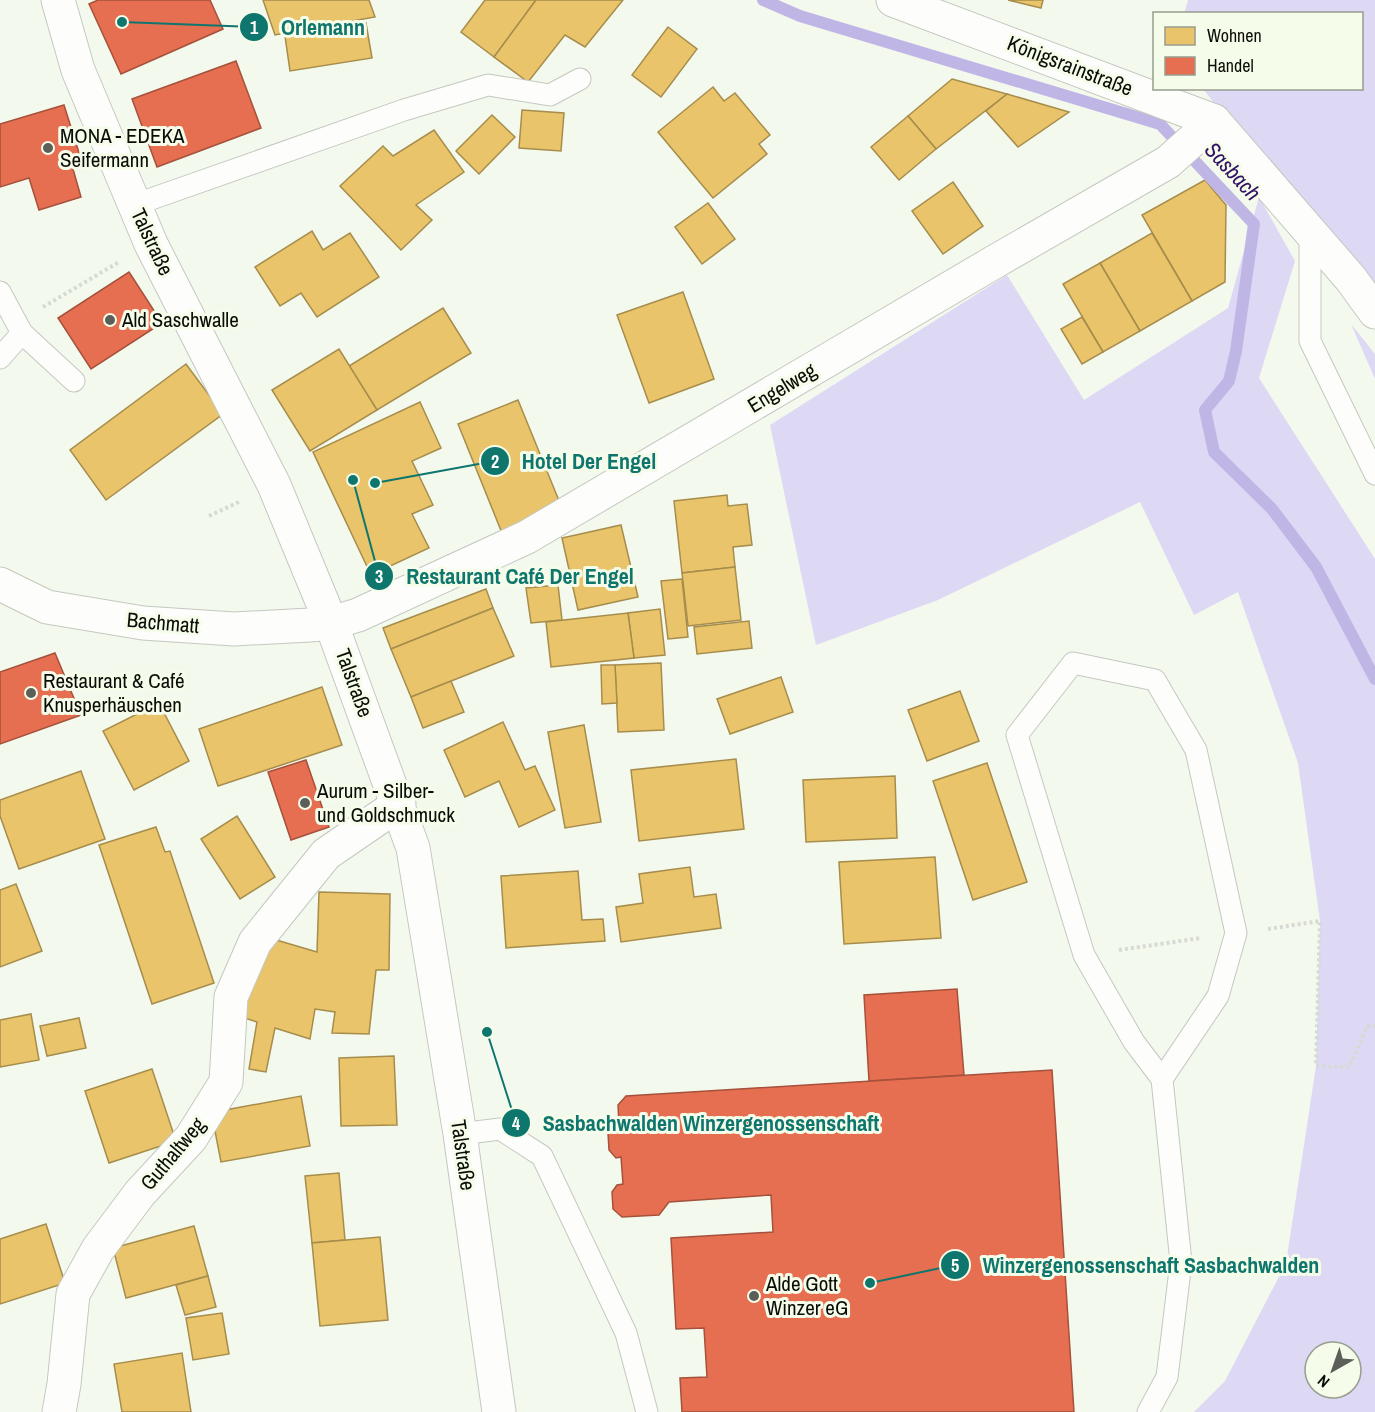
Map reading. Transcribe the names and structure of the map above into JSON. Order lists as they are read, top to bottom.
{
  "streets": {
    "street": [
      "Königsrainstraße",
      "Talstraße",
      "Engelweg",
      "Bachmatt",
      "Guthaltweg"
    ]
  },
  "crossings": [
    ["Königsrainstraße", "Engelweg"],
    ["Talstraße", "Engelweg"],
    ["Talstraße", "Bachmatt"],
    ["Talstraße", "Guthaltweg"],
    ["Engelweg", "Bachmatt"]
  ],
  "water": ["Sasbach"],
  "places": [
    "Orlemann",
    "MONA - EDEKA Seifermann",
    "Ald Saschwalle",
    "Restaurant Café Der Engel",
    "Hotel Der Engel",
    "Restaurant & Café Knusperhäuschen",
    "Aurum - Silber- und Goldschmuck",
    "Sasbachwalden Winzergenossenschaft",
    "Winzergenossenschaft Sasbachwalden",
    "Alde Gott Winzer eG"
  ],
  "legend": ["Wohnen", "Handel"],
  "north": "bottom left"
}
